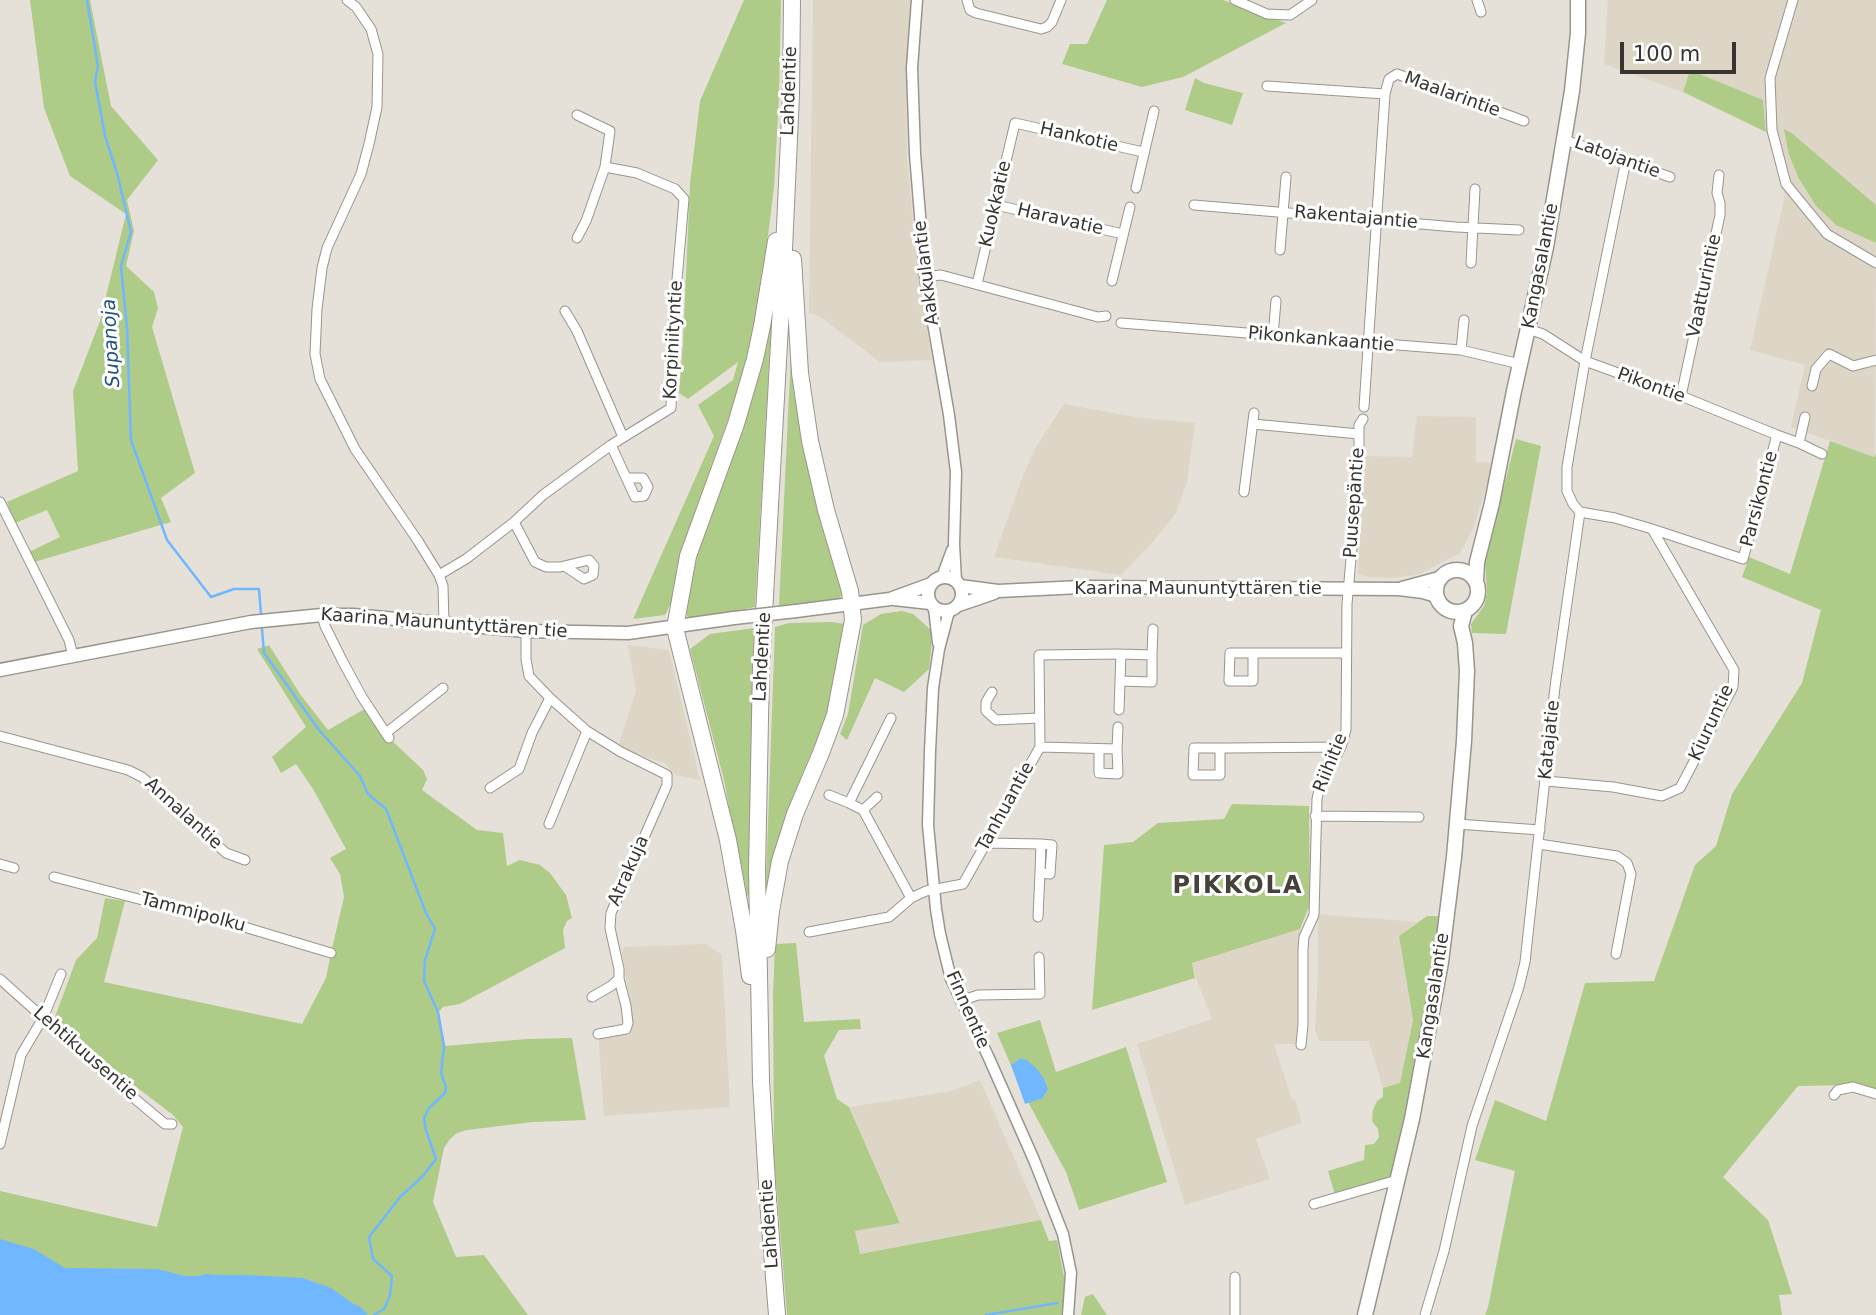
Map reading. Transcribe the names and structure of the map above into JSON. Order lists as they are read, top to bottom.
{
  "streets": {
    "highway": ["Lahdentie"],
    "main road": ["Kangasalantie", "Kaarina Maununtyttären tie"],
    "street": [
      "Maalarintie",
      "Hankotie",
      "Latojantie",
      "Kuokkatie",
      "Rakentajantie",
      "Haravatie",
      "Aakkulantie",
      "Vaatturintie",
      "Korpiniityntie",
      "Pikonkankaantie",
      "Pikontie",
      "Parsikontie",
      "Puusepäntie",
      "Kiuruntie",
      "Katajatie",
      "Riihitie",
      "Tanhuantie",
      "Annalantie",
      "Atrakuja",
      "Tammipolku",
      "Finnentie",
      "Lehtikuusentie"
    ]
  },
  "crossings": [
    ["Hankotie", "Kuokkatie"],
    ["Latojantie", "Kangasalantie"],
    ["Kuokkatie", "Haravatie"],
    ["Kangasalantie", "Pikonkankaantie"],
    ["Kangasalantie", "Pikontie"],
    ["Kangasalantie", "Kaarina Maununtyttären tie"],
    ["Aakkulantie", "Kaarina Maununtyttären tie"],
    ["Aakkulantie", "Finnentie"],
    ["Vaatturintie", "Pikontie"],
    ["Pikontie", "Parsikontie"],
    ["Parsikontie", "Kiuruntie"],
    ["Puusepäntie", "Kaarina Maununtyttären tie"],
    ["Puusepäntie", "Riihitie"],
    ["Kaarina Maununtyttären tie", "Riihitie"],
    ["Kaarina Maununtyttären tie", "Finnentie"],
    ["Kiuruntie", "Katajatie"],
    ["Tanhuantie", "Finnentie"]
  ],
  "districts": ["PIKKOLA"],
  "water": ["Supanoja"],
  "scale_bar": "100 m"
}
